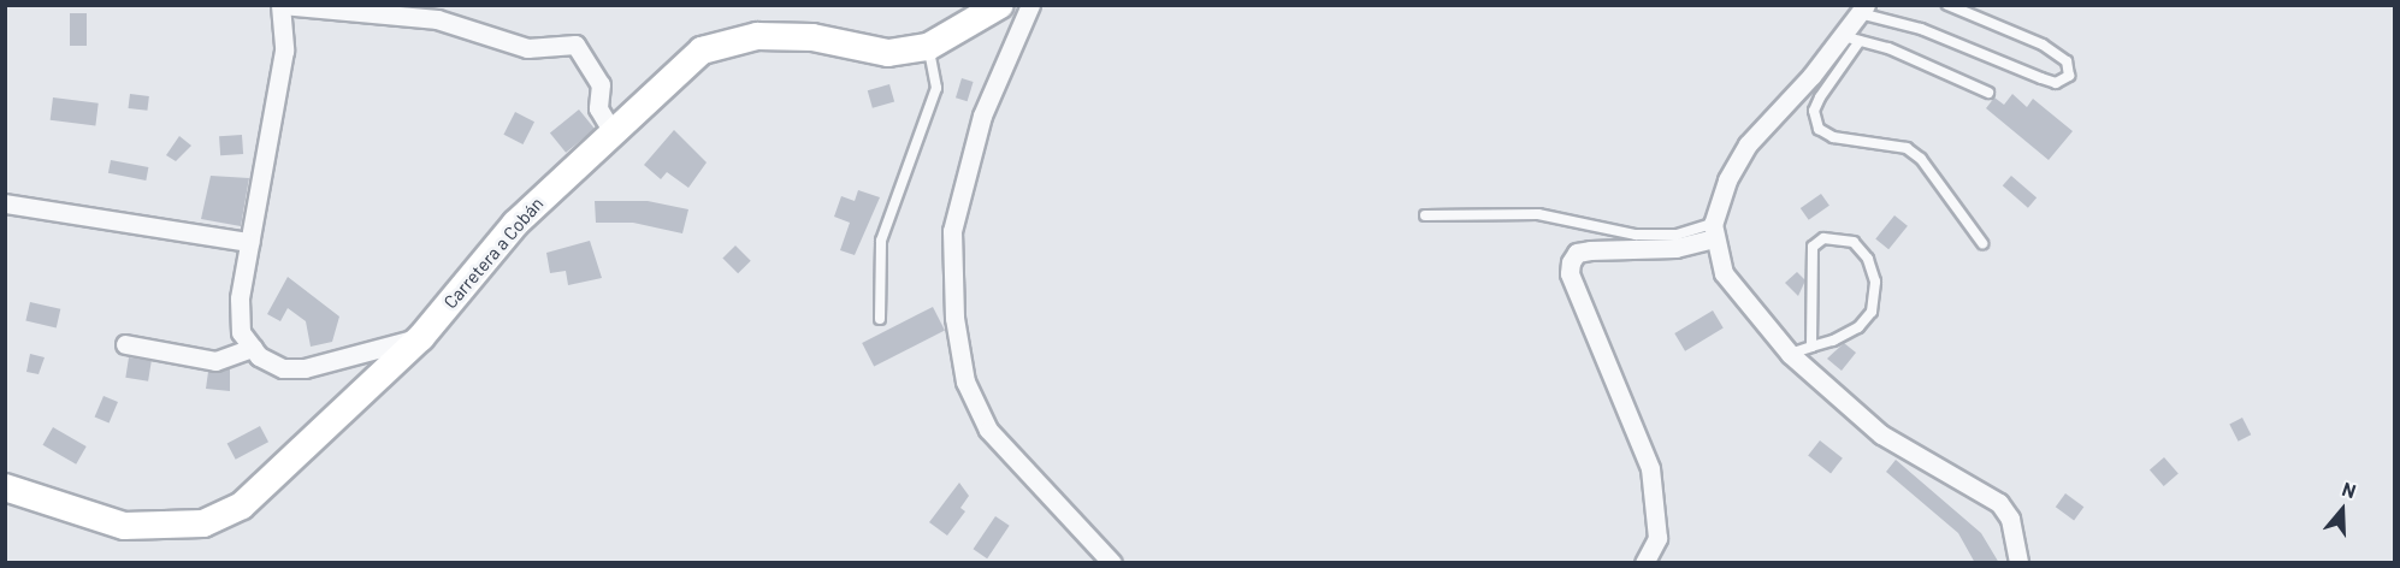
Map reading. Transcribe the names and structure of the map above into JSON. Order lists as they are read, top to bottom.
{
  "streets": {
    "street": ["Carretera a Cobán"]
  },
  "north": "top"
}
